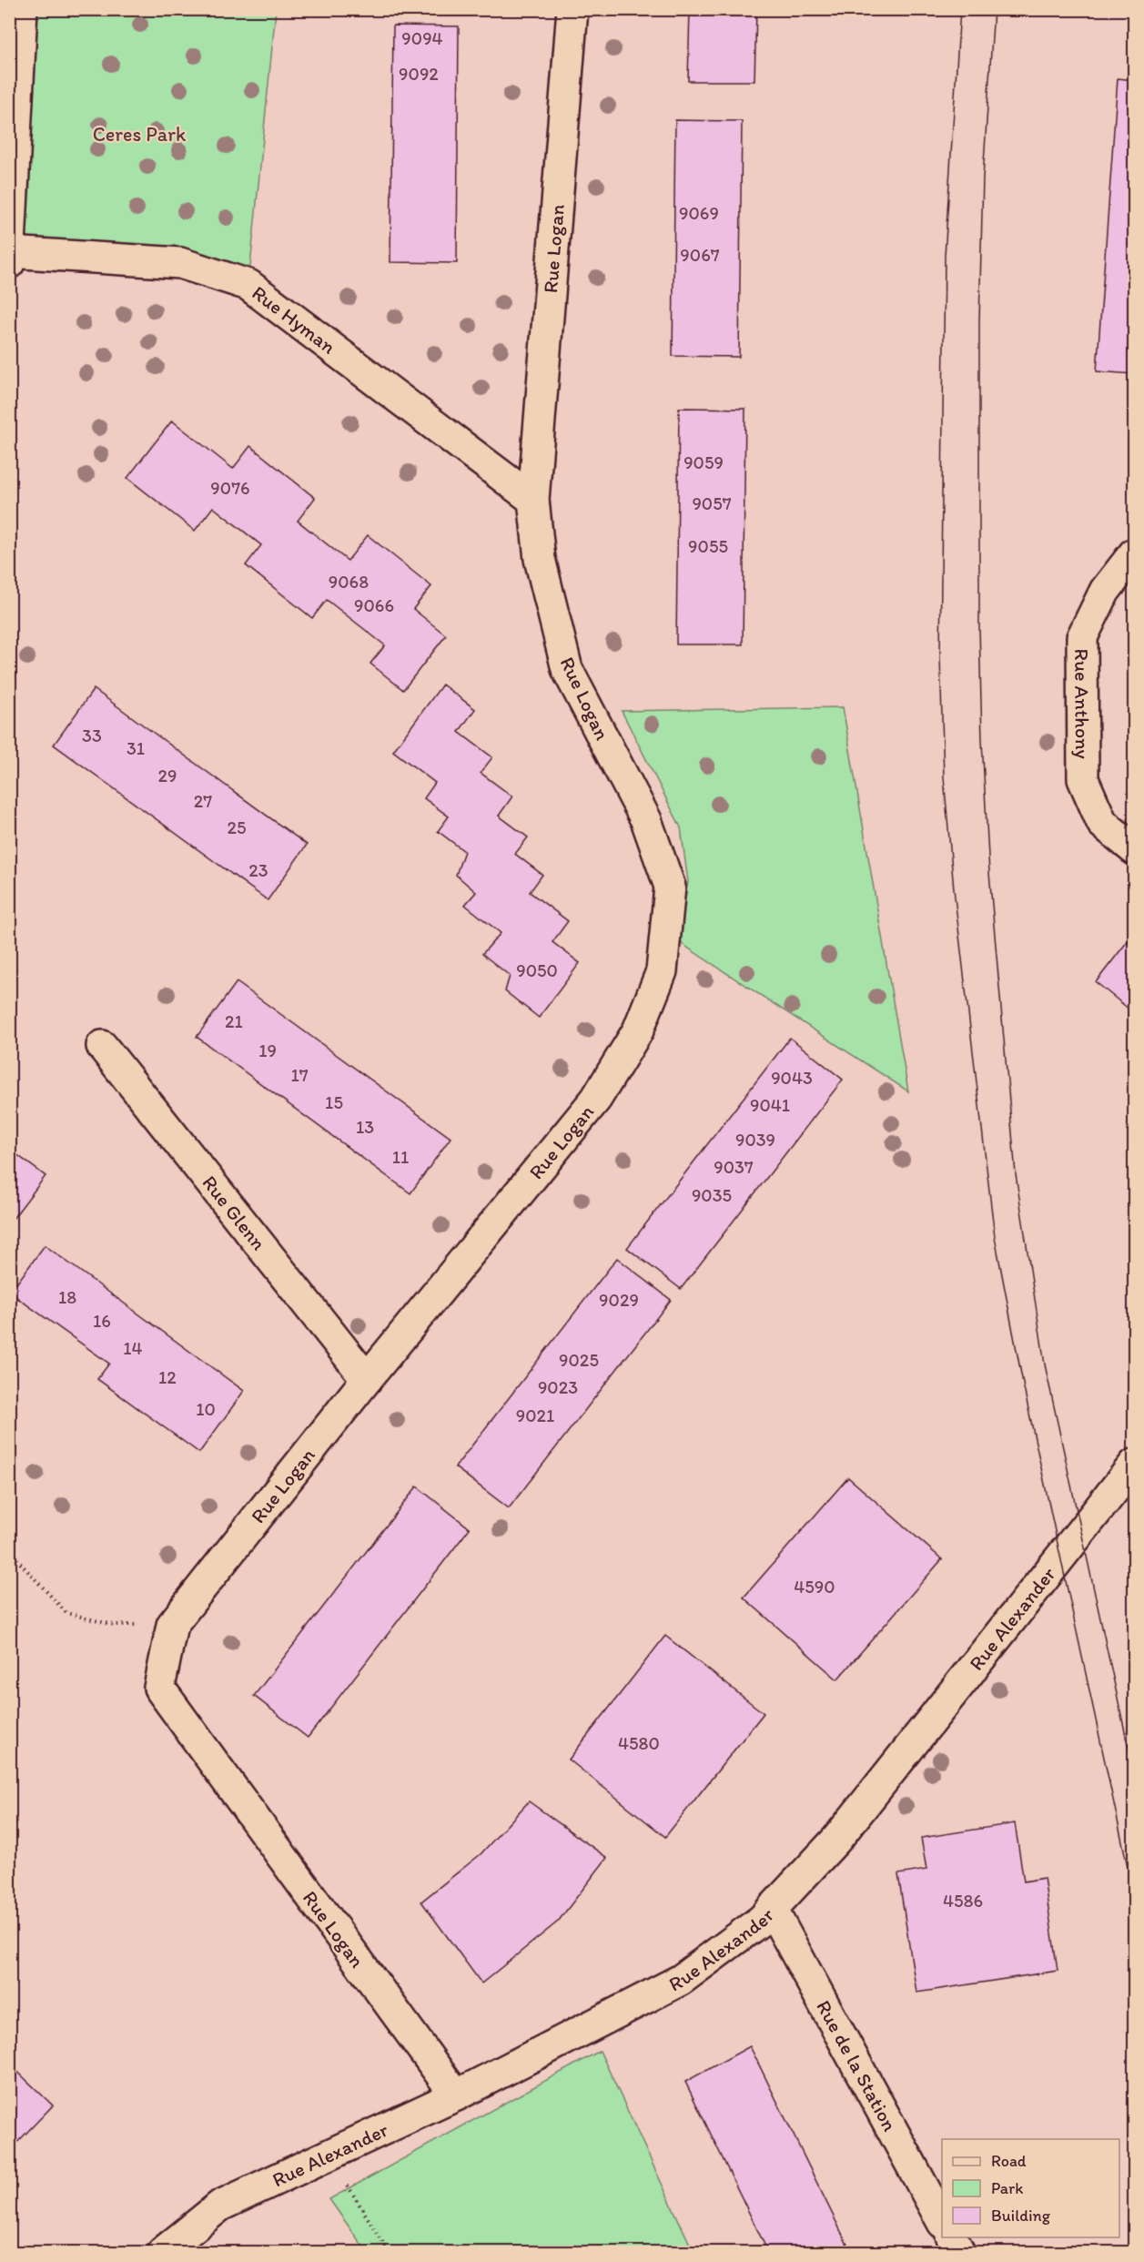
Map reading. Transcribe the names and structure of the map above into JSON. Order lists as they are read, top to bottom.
{
  "streets": {
    "street": [
      "Rue Logan",
      "Rue Hyman",
      "Rue Anthony",
      "Rue Glenn",
      "Rue Alexander",
      "Rue de la Station"
    ]
  },
  "crossings": [
    ["Rue Logan", "Rue Hyman"],
    ["Rue Logan", "Rue Glenn"],
    ["Rue Logan", "Rue Alexander"],
    ["Rue Alexander", "Rue de la Station"]
  ],
  "parks": ["Ceres Park"],
  "house_numbers": [
    "9094",
    "9092",
    "9069",
    "9067",
    "9059",
    "9076",
    "9057",
    "9055",
    "9068",
    "9066",
    "33",
    "31",
    "29",
    "27",
    "25",
    "23",
    "9050",
    "21",
    "19",
    "17",
    "9043",
    "15",
    "9041",
    "13",
    "9039",
    "11",
    "9037",
    "9035",
    "18",
    "9029",
    "16",
    "14",
    "9025",
    "12",
    "9023",
    "10",
    "9021",
    "4590",
    "4580",
    "4586"
  ],
  "legend": ["Road", "Park", "Building"]
}
